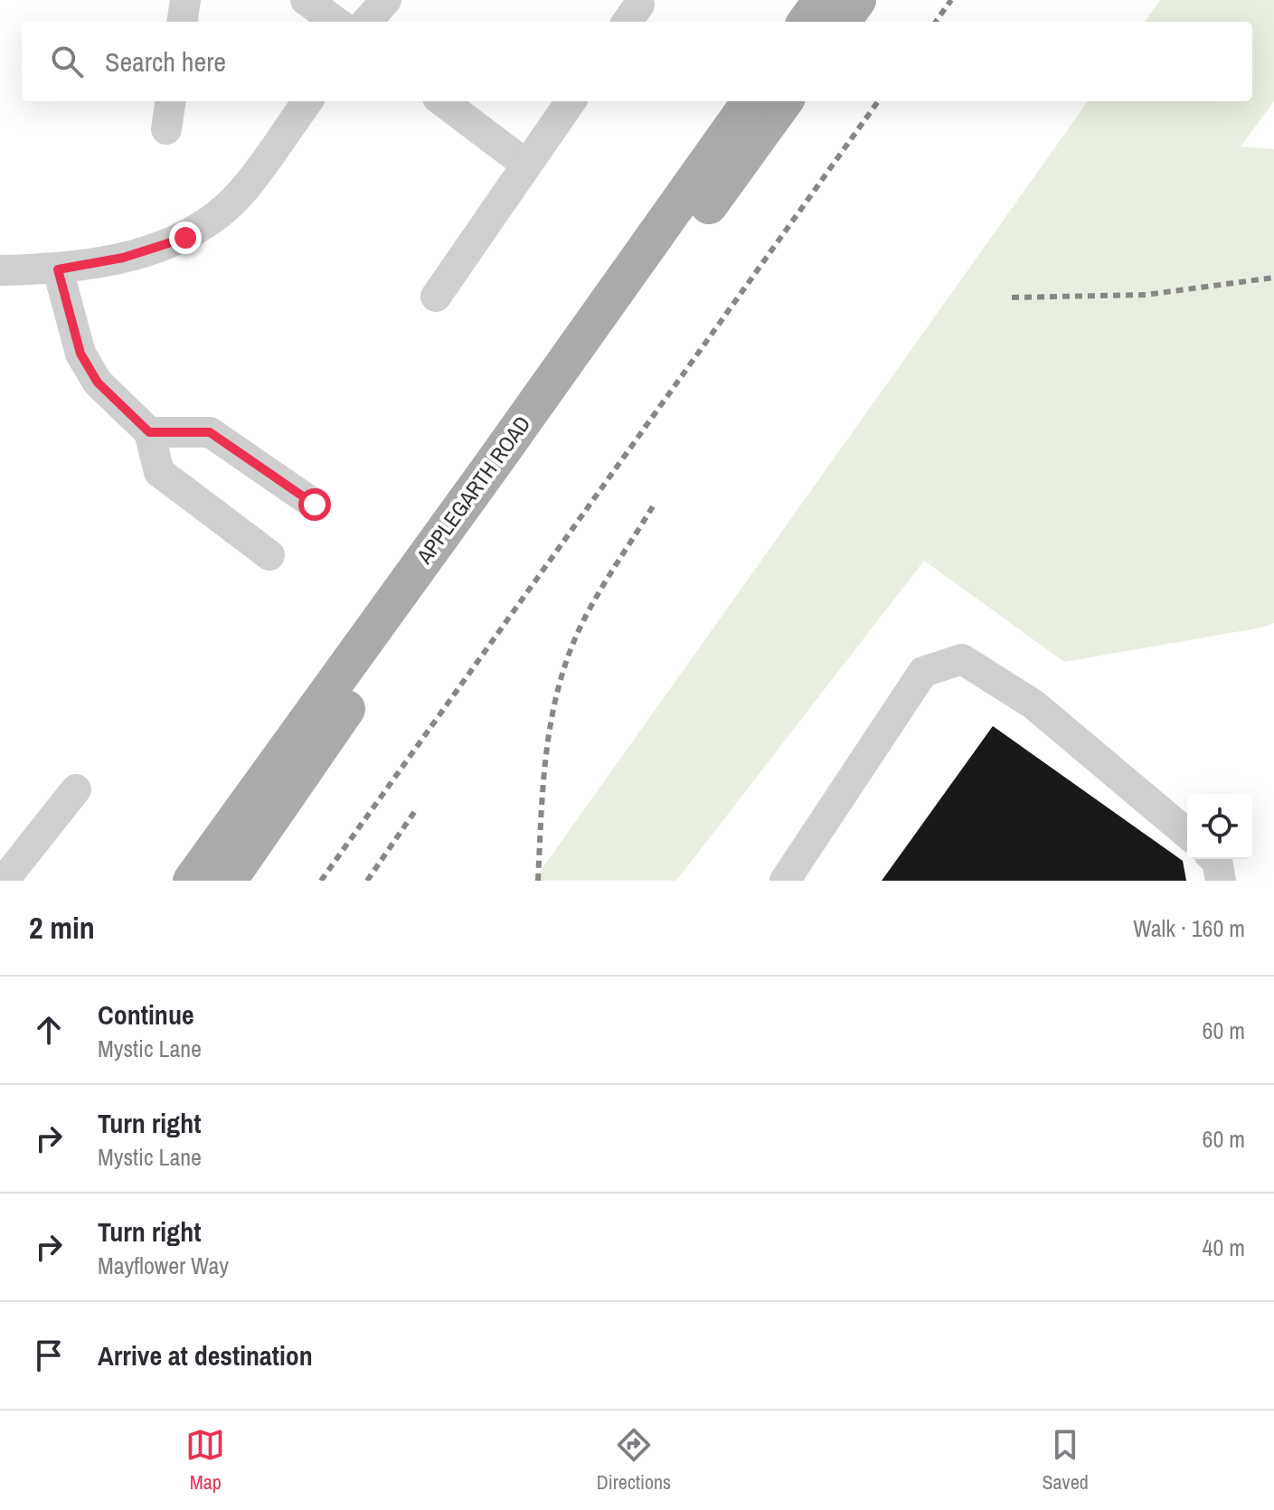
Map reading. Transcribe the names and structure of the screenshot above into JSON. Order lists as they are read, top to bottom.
{
  "streets": {
    "main road": ["APPLEGARTH ROAD"]
  },
  "page": {
    "search": "Search here",
    "heading": ["2 min", "Walk · 160 m"],
    "list": [
      ["Continue", "Mystic Lane", "60 m"],
      ["Turn right", "Mystic Lane", "60 m"],
      ["Turn right", "Mayflower Way", "40 m"],
      "Arrive at destination"
    ],
    "nav": ["Map", "Directions", "Saved"]
  }
}
